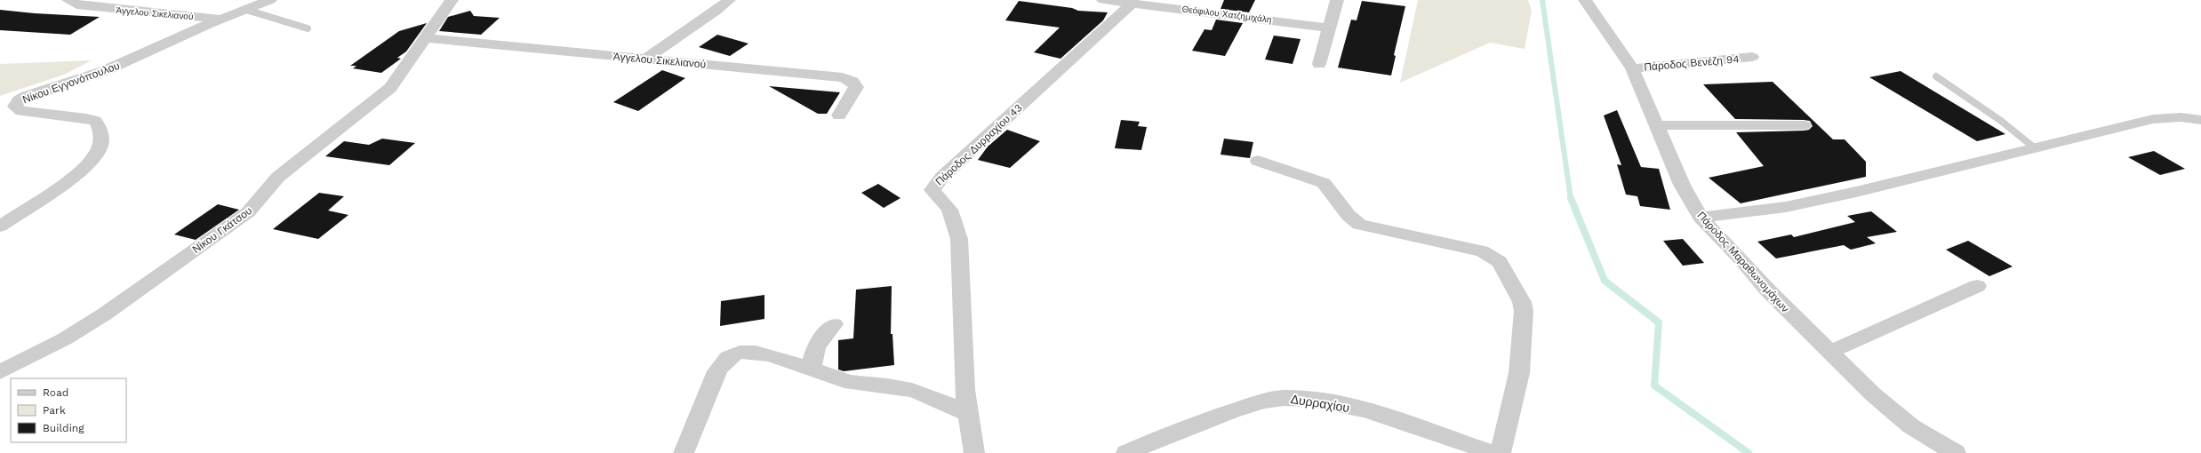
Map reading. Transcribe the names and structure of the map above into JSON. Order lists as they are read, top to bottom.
{
  "streets": {
    "street": [
      "Άγγελου Σικελιανού",
      "Θεόφιλου Χατζημιχάλη",
      "Πάροδος Βενέζη 94",
      "Νίκου Εγγονόπουλου",
      "Πάροδος Δυρραχίου 43",
      "Νίκου Γκάτσου",
      "Πάροδος Μαραθωνομάχων",
      "Δυρραχίου"
    ]
  },
  "crossings": [
    ["Άγγελου Σικελιανού", "Νίκου Εγγονόπουλου"],
    ["Άγγελου Σικελιανού", "Νίκου Γκάτσου"],
    ["Θεόφιλου Χατζημιχάλη", "Πάροδος Δυρραχίου 43"],
    ["Πάροδος Βενέζη 94", "Πάροδος Μαραθωνομάχων"]
  ],
  "legend": ["Road", "Park", "Building"]
}
